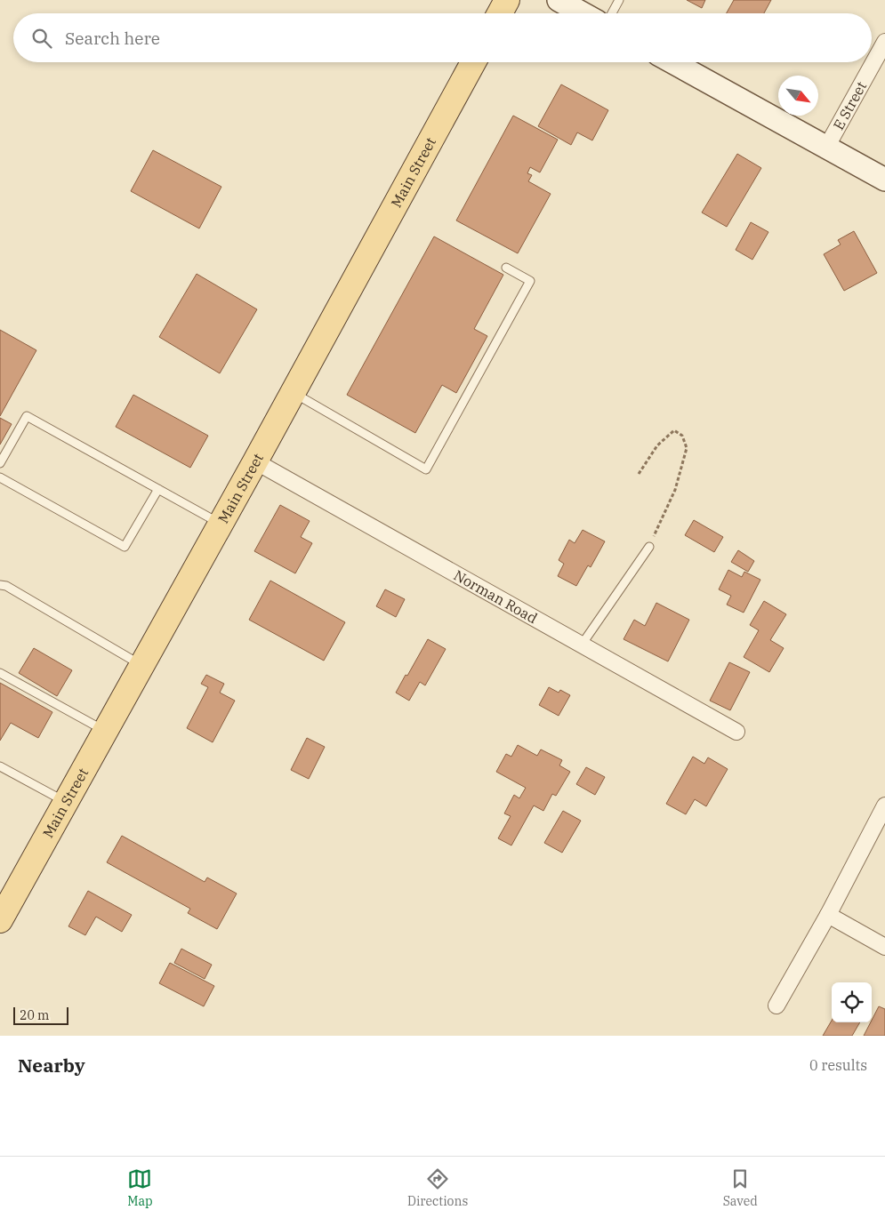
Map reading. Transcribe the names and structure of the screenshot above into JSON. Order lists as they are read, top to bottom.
{
  "streets": {
    "main road": ["Main Street"],
    "street": ["E Street", "Norman Road"]
  },
  "crossings": [
    ["Main Street", "Norman Road"]
  ],
  "scale_bar": "20 m",
  "north": "bottom right",
  "page": {
    "search": "Search here",
    "scale": "20 m",
    "heading": ["Nearby", "0 results"],
    "nav": ["Map", "Directions", "Saved"]
  }
}
